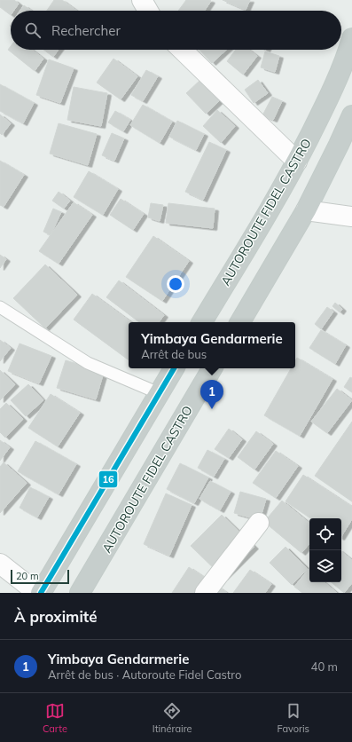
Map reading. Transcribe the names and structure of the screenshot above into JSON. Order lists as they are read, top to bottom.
{
  "streets": {
    "highway": ["AUTOROUTE FIDEL CASTRO"]
  },
  "lines": ["transit line 16"],
  "scale_bar": "20 m",
  "page": {
    "search": "Rechercher",
    "popup": ["Yimbaya Gendarmerie", "Arrêt de bus"],
    "pins": "1",
    "scale": "20 m",
    "heading": "À proximité",
    "list": [
      {
        "mark": "1",
        "name": "Yimbaya Gendarmerie",
        "note": "Arrêt de bus · Autoroute Fidel Castro",
        "value": "40 m"
      }
    ],
    "nav": ["Carte", "Itinéraire", "Favoris"]
  }
}
